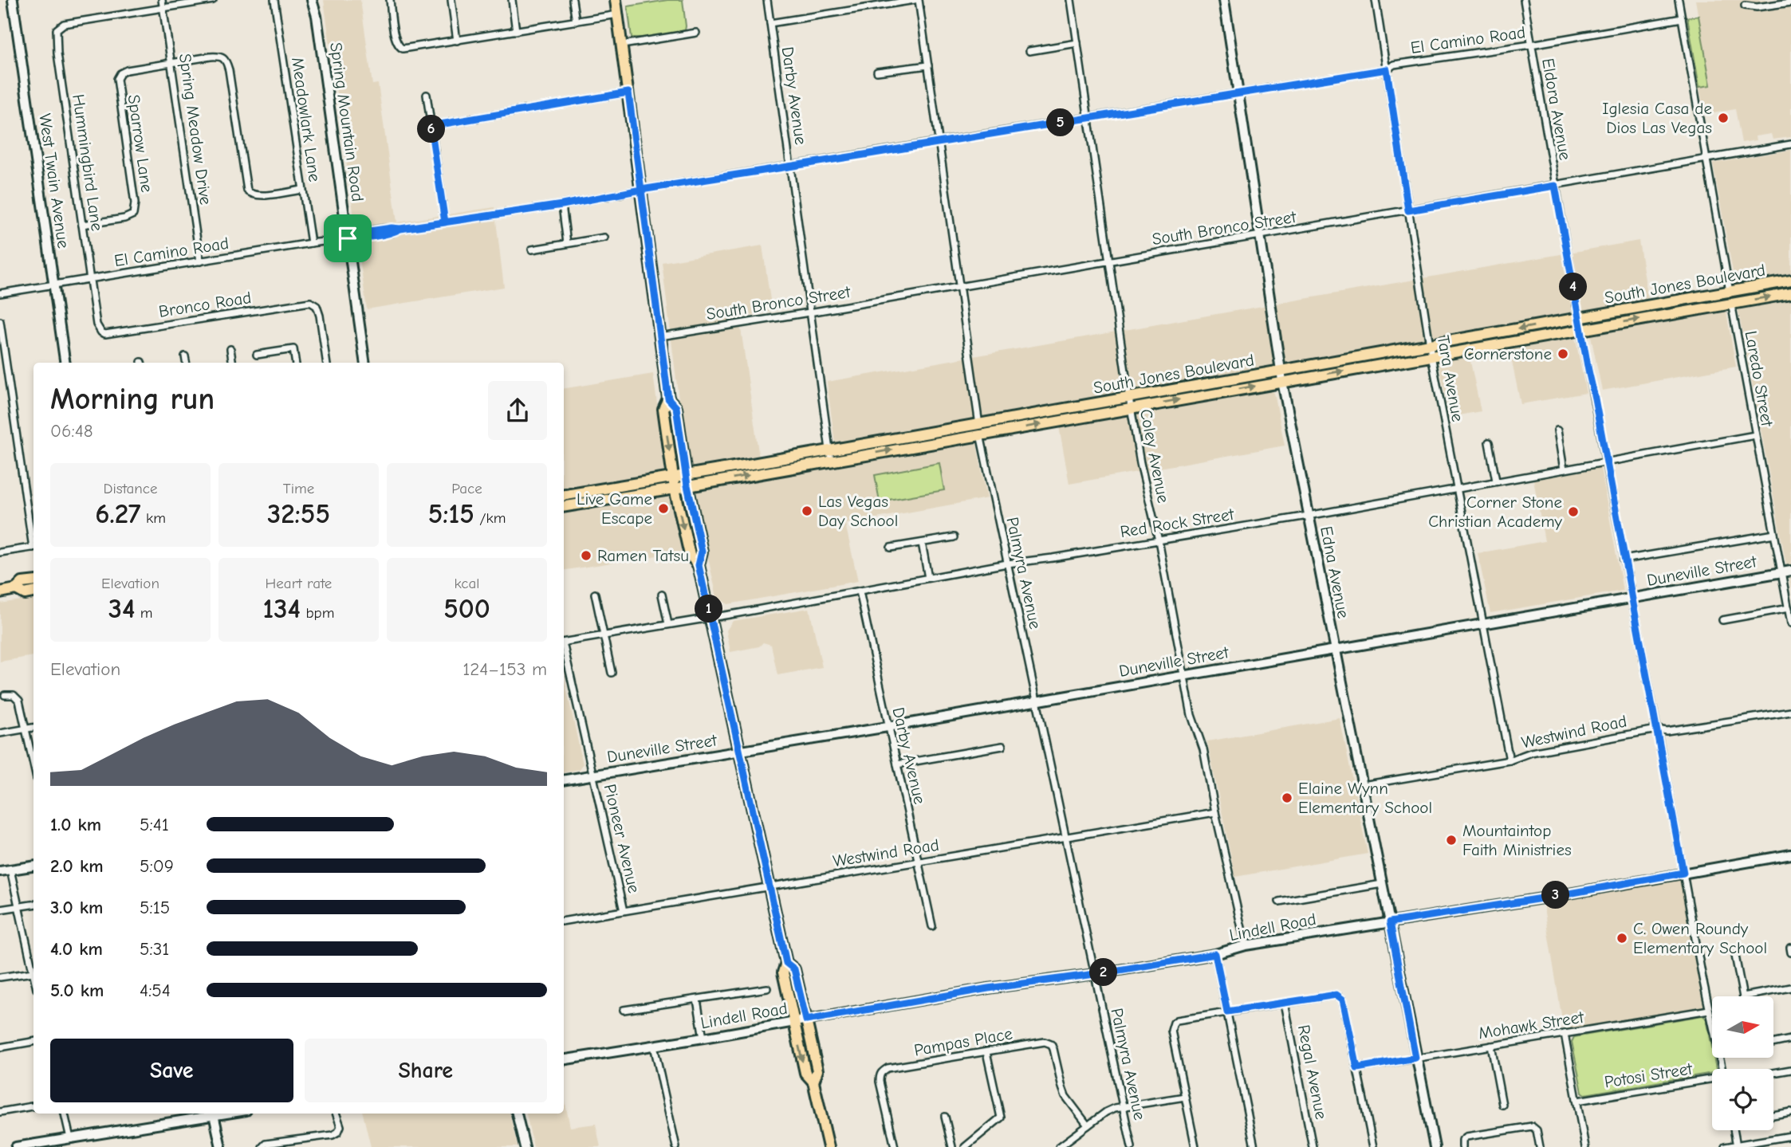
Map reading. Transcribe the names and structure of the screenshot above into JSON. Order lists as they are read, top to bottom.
{
  "streets": {
    "main road": ["South Jones Boulevard"],
    "street": [
      "El Camino Road",
      "Darby Avenue",
      "Eldora Avenue",
      "Meadowlark Lane",
      "Spring Mountain Road",
      "Spring Meadow Drive",
      "Sparrow Lane",
      "Hummingbird Lane",
      "West Twain Avenue",
      "South Bronco Street",
      "Bronco Road",
      "Tara Avenue",
      "Laredo Street",
      "Coley Avenue",
      "Red Rock Street",
      "Duneville Street",
      "Edna Avenue",
      "Palmyra Avenue",
      "Westwind Road",
      "Pioneer Avenue",
      "Lindell Road",
      "Mohawk Street",
      "Pampas Place",
      "Regal Avenue",
      "Potosi Street"
    ]
  },
  "crossings": [
    ["El Camino Road", "Darby Avenue"],
    ["El Camino Road", "Eldora Avenue"],
    ["El Camino Road", "Meadowlark Lane"],
    ["El Camino Road", "Spring Mountain Road"],
    ["El Camino Road", "Spring Meadow Drive"],
    ["El Camino Road", "Hummingbird Lane"],
    ["El Camino Road", "West Twain Avenue"],
    ["El Camino Road", "Tara Avenue"],
    ["El Camino Road", "Coley Avenue"],
    ["El Camino Road", "Edna Avenue"],
    ["El Camino Road", "Palmyra Avenue"],
    ["Darby Avenue", "South Bronco Street"],
    ["Darby Avenue", "South Jones Boulevard"],
    ["Darby Avenue", "Red Rock Street"],
    ["Darby Avenue", "Duneville Street"],
    ["Darby Avenue", "Westwind Road"],
    ["Eldora Avenue", "South Bronco Street"],
    ["Eldora Avenue", "South Jones Boulevard"],
    ["Eldora Avenue", "Red Rock Street"],
    ["Eldora Avenue", "Duneville Street"],
    ["Eldora Avenue", "Westwind Road"],
    ["Eldora Avenue", "Lindell Road"],
    ["Eldora Avenue", "Mohawk Street"],
    ["Spring Meadow Drive", "Sparrow Lane"],
    ["Spring Meadow Drive", "Hummingbird Lane"],
    ["Sparrow Lane", "Hummingbird Lane"],
    ["Hummingbird Lane", "Bronco Road"],
    ["South Bronco Street", "Tara Avenue"],
    ["South Bronco Street", "Coley Avenue"],
    ["South Bronco Street", "Edna Avenue"],
    ["South Bronco Street", "Palmyra Avenue"],
    ["South Jones Boulevard", "Tara Avenue"],
    ["South Jones Boulevard", "Laredo Street"],
    ["South Jones Boulevard", "Coley Avenue"],
    ["South Jones Boulevard", "Edna Avenue"],
    ["South Jones Boulevard", "Palmyra Avenue"],
    ["Tara Avenue", "Red Rock Street"],
    ["Tara Avenue", "Duneville Street"],
    ["Tara Avenue", "Westwind Road"],
    ["Laredo Street", "Red Rock Street"],
    ["Laredo Street", "Duneville Street"],
    ["Coley Avenue", "Red Rock Street"],
    ["Coley Avenue", "Duneville Street"],
    ["Coley Avenue", "Westwind Road"],
    ["Coley Avenue", "Lindell Road"],
    ["Red Rock Street", "Edna Avenue"],
    ["Red Rock Street", "Palmyra Avenue"],
    ["Duneville Street", "Edna Avenue"],
    ["Duneville Street", "Palmyra Avenue"],
    ["Duneville Street", "Pioneer Avenue"],
    ["Edna Avenue", "Westwind Road"],
    ["Edna Avenue", "Lindell Road"],
    ["Edna Avenue", "Mohawk Street"],
    ["Palmyra Avenue", "Westwind Road"],
    ["Palmyra Avenue", "Lindell Road"],
    ["Westwind Road", "Pioneer Avenue"]
  ],
  "places": [
    "Iglesia Casa de Dios Las Vegas",
    "Cornerstone",
    "Live Game Escape",
    "Las Vegas Day School",
    "Corner Stone Christian Academy",
    "Ramen Tatsu",
    "Elaine Wynn Elementary School",
    "Mountaintop Faith Ministries",
    "C. Owen Roundy Elementary School"
  ],
  "north": "right",
  "page": {
    "pins": [
      "5",
      "6",
      "4",
      "1",
      "3",
      "2"
    ],
    "heading": ["Morning run", "06:48"],
    "stats": [
      ["Distance", "6.27 km"],
      ["Time", "32:55"],
      ["Pace", "5:15 /km"],
      ["Elevation", "34 m"],
      ["Heart rate", "134 bpm"],
      ["kcal", "500"]
    ],
    "chart": ["Elevation", "124–153 m"],
    "list": [
      {
        "name": "1.0 km",
        "note": "5:41"
      },
      {
        "name": "2.0 km",
        "note": "5:09"
      },
      {
        "name": "3.0 km",
        "note": "5:15"
      },
      {
        "name": "4.0 km",
        "note": "5:31"
      },
      {
        "name": "5.0 km",
        "note": "4:54"
      }
    ],
    "buttons": ["Save", "Share"]
  }
}
